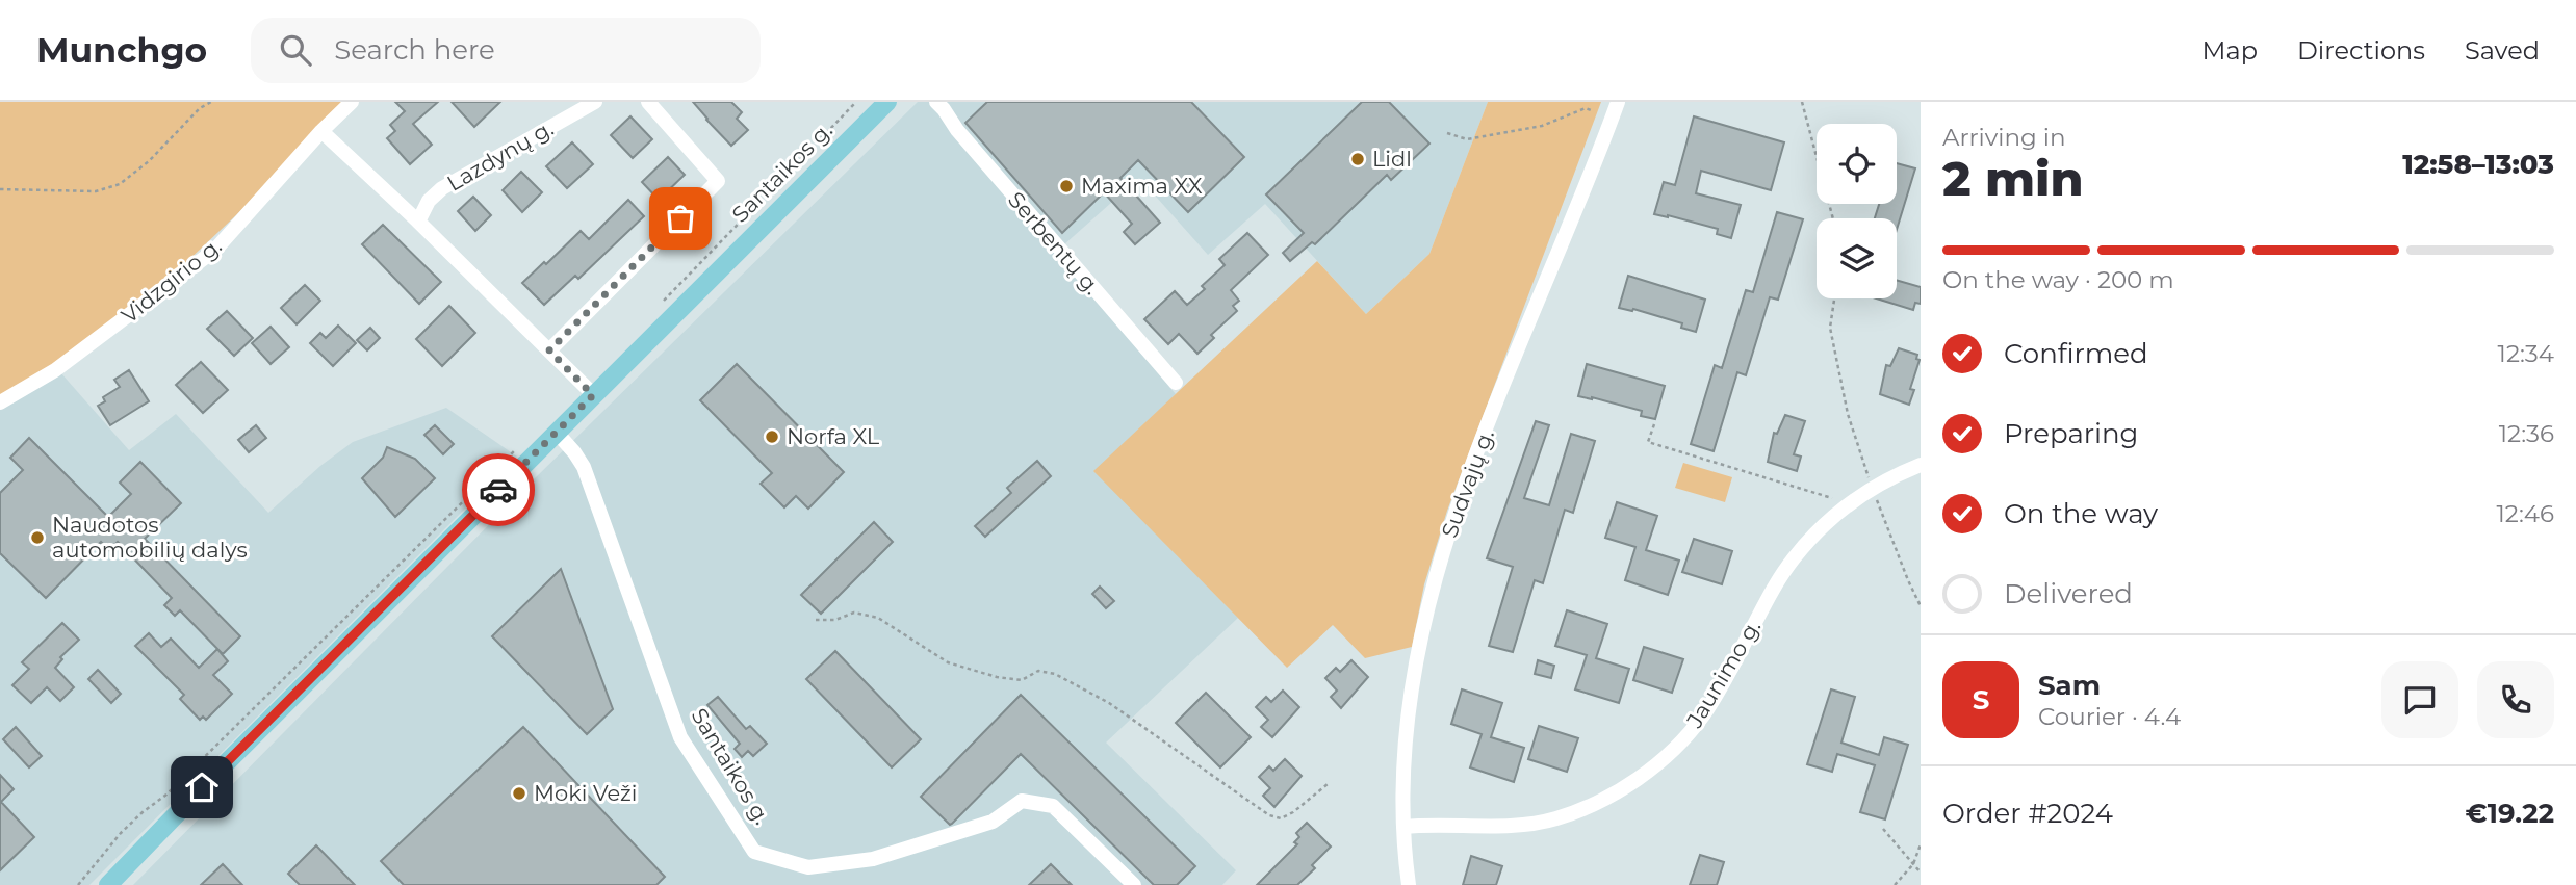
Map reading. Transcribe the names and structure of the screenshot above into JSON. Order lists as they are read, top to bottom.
{
  "streets": {
    "main road": ["Santaikos g."],
    "street": [
      "Lazdynų g.",
      "Serbentų g.",
      "Vidzgirio g.",
      "Sudvajų g.",
      "Jaunimo g."
    ]
  },
  "crossings": [
    ["Sudvajų g.", "Jaunimo g."]
  ],
  "places": [
    "Lidl",
    "Maxima XX",
    "Norfa XL",
    "Naudotos automobilių dalys",
    "Moki Veži"
  ],
  "page": {
    "header": "Munchgo",
    "search": "Search here",
    "nav": ["Map", "Directions", "Saved"],
    "heading": ["2 min", "Arriving in", "12:58–13:03"],
    "panel": [
      "Sam",
      "Courier · 4.4",
      "Order #2024",
      "€19.22"
    ],
    "bar": "On the way · 200 m",
    "list": [
      ["Confirmed", "12:34"],
      ["Preparing", "12:36"],
      ["On the way", "12:46"],
      "Delivered"
    ],
    "round": "S"
  }
}
